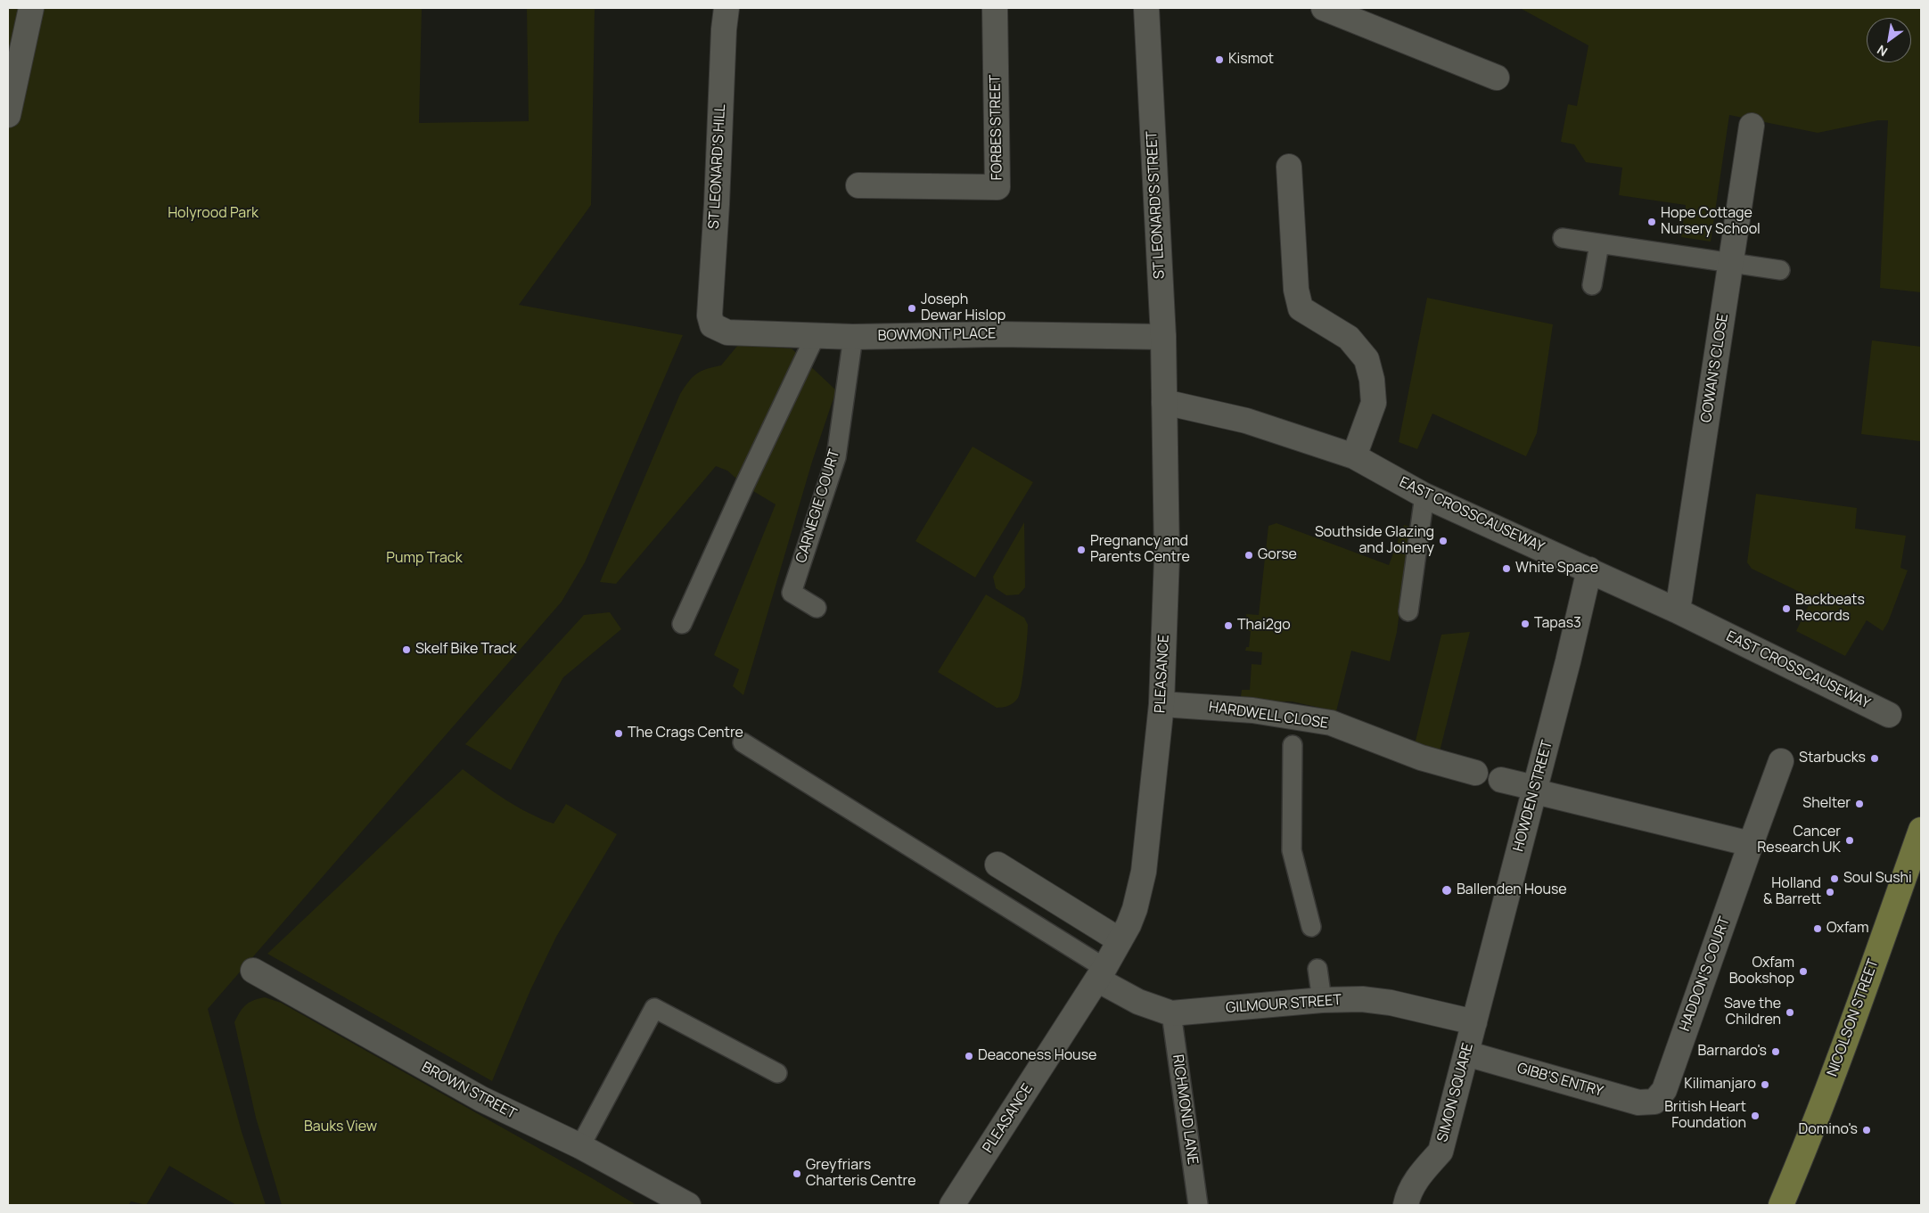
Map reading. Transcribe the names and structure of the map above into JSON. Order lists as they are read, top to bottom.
{
  "streets": {
    "main road": ["NICOLSON STREET"],
    "street": [
      "FORBES STREET",
      "ST LEONARD'S HILL",
      "ST LEONARD'S STREET",
      "BOWMONT PLACE",
      "COWAN'S CLOSE",
      "EAST CROSSCAUSEWAY",
      "PLEASANCE",
      "HARDWELL CLOSE",
      "HOWDEN STREET",
      "HADDON'S COURT",
      "GILMOUR STREET",
      "GIBB'S ENTRY",
      "BROWN STREET",
      "SIMON SQUARE"
    ],
    "lane": ["CARNEGIE COURT", "RICHMOND LANE"]
  },
  "crossings": [
    ["ST LEONARD'S HILL", "BOWMONT PLACE"],
    ["ST LEONARD'S STREET", "BOWMONT PLACE"],
    ["ST LEONARD'S STREET", "EAST CROSSCAUSEWAY"],
    ["ST LEONARD'S STREET", "PLEASANCE"],
    ["BOWMONT PLACE", "CARNEGIE COURT"],
    ["COWAN'S CLOSE", "EAST CROSSCAUSEWAY"],
    ["EAST CROSSCAUSEWAY", "PLEASANCE"],
    ["EAST CROSSCAUSEWAY", "HOWDEN STREET"],
    ["PLEASANCE", "HARDWELL CLOSE"],
    ["PLEASANCE", "GILMOUR STREET"],
    ["HOWDEN STREET", "GILMOUR STREET"],
    ["HOWDEN STREET", "SIMON SQUARE"],
    ["HADDON'S COURT", "GIBB'S ENTRY"],
    ["GILMOUR STREET", "SIMON SQUARE"],
    ["GILMOUR STREET", "RICHMOND LANE"],
    ["GIBB'S ENTRY", "SIMON SQUARE"]
  ],
  "parks": ["Holyrood Park", "Pump Track", "Bauks View"],
  "places": [
    "Kismot",
    "Hope Cottage Nursery School",
    "Joseph Dewar Hislop",
    "Southside Glazing and Joinery",
    "Pregnancy and Parents Centre",
    "Gorse",
    "White Space",
    "Backbeats Records",
    "Tapas3",
    "Thai2go",
    "Skelf Bike Track",
    "The Crags Centre",
    "Starbucks",
    "Shelter",
    "Cancer Research UK",
    "Soul Sushi",
    "Ballenden House",
    "Holland & Barrett",
    "Oxfam",
    "Oxfam Bookshop",
    "Save the Children",
    "Barnardo's",
    "Deaconess House",
    "Kilimanjaro",
    "British Heart Foundation",
    "Domino's",
    "Greyfriars Charteris Centre"
  ],
  "north": "bottom left"
}
